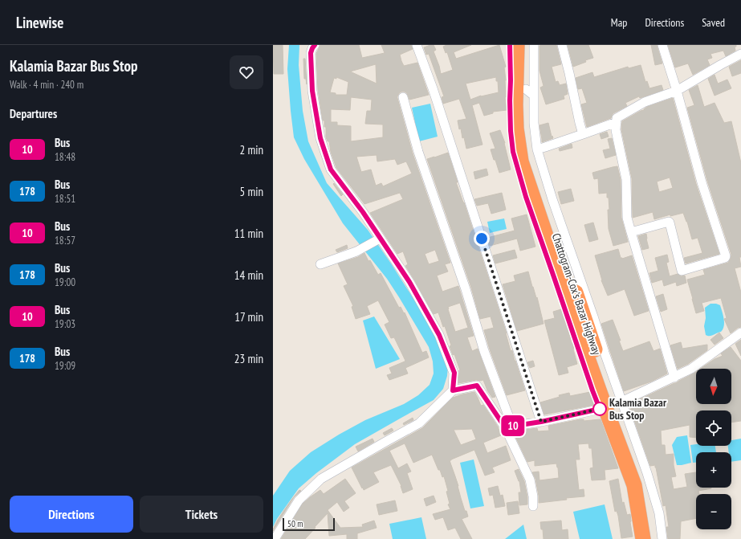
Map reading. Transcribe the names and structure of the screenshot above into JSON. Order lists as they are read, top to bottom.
{
  "streets": {
    "highway": ["Chattogram-Cox's Bazar Highway"]
  },
  "places": ["Kalamia Bazar Bus Stop"],
  "lines": ["bus line 10"],
  "scale_bar": "50 m",
  "north": "bottom",
  "page": {
    "header": "Linewise",
    "nav": ["Map", "Directions", "Saved"],
    "heading": [
      ["Kalamia Bazar Bus Stop", "Walk · 4 min · 240 m"],
      "Departures"
    ],
    "on_map": "10",
    "list": [
      {
        "mark": "10",
        "name": "Bus",
        "note": "18:48",
        "value": "2 min"
      },
      {
        "mark": "178",
        "name": "Bus",
        "note": "18:51",
        "value": "5 min"
      },
      {
        "mark": "10",
        "name": "Bus",
        "note": "18:57",
        "value": "11 min"
      },
      {
        "mark": "178",
        "name": "Bus",
        "note": "19:00",
        "value": "14 min"
      },
      {
        "mark": "10",
        "name": "Bus",
        "note": "19:03",
        "value": "17 min"
      },
      {
        "mark": "178",
        "name": "Bus",
        "note": "19:09",
        "value": "23 min"
      }
    ],
    "map_buttons": ["+", "−"],
    "buttons": ["Directions", "Tickets"],
    "scale": "50 m"
  }
}
